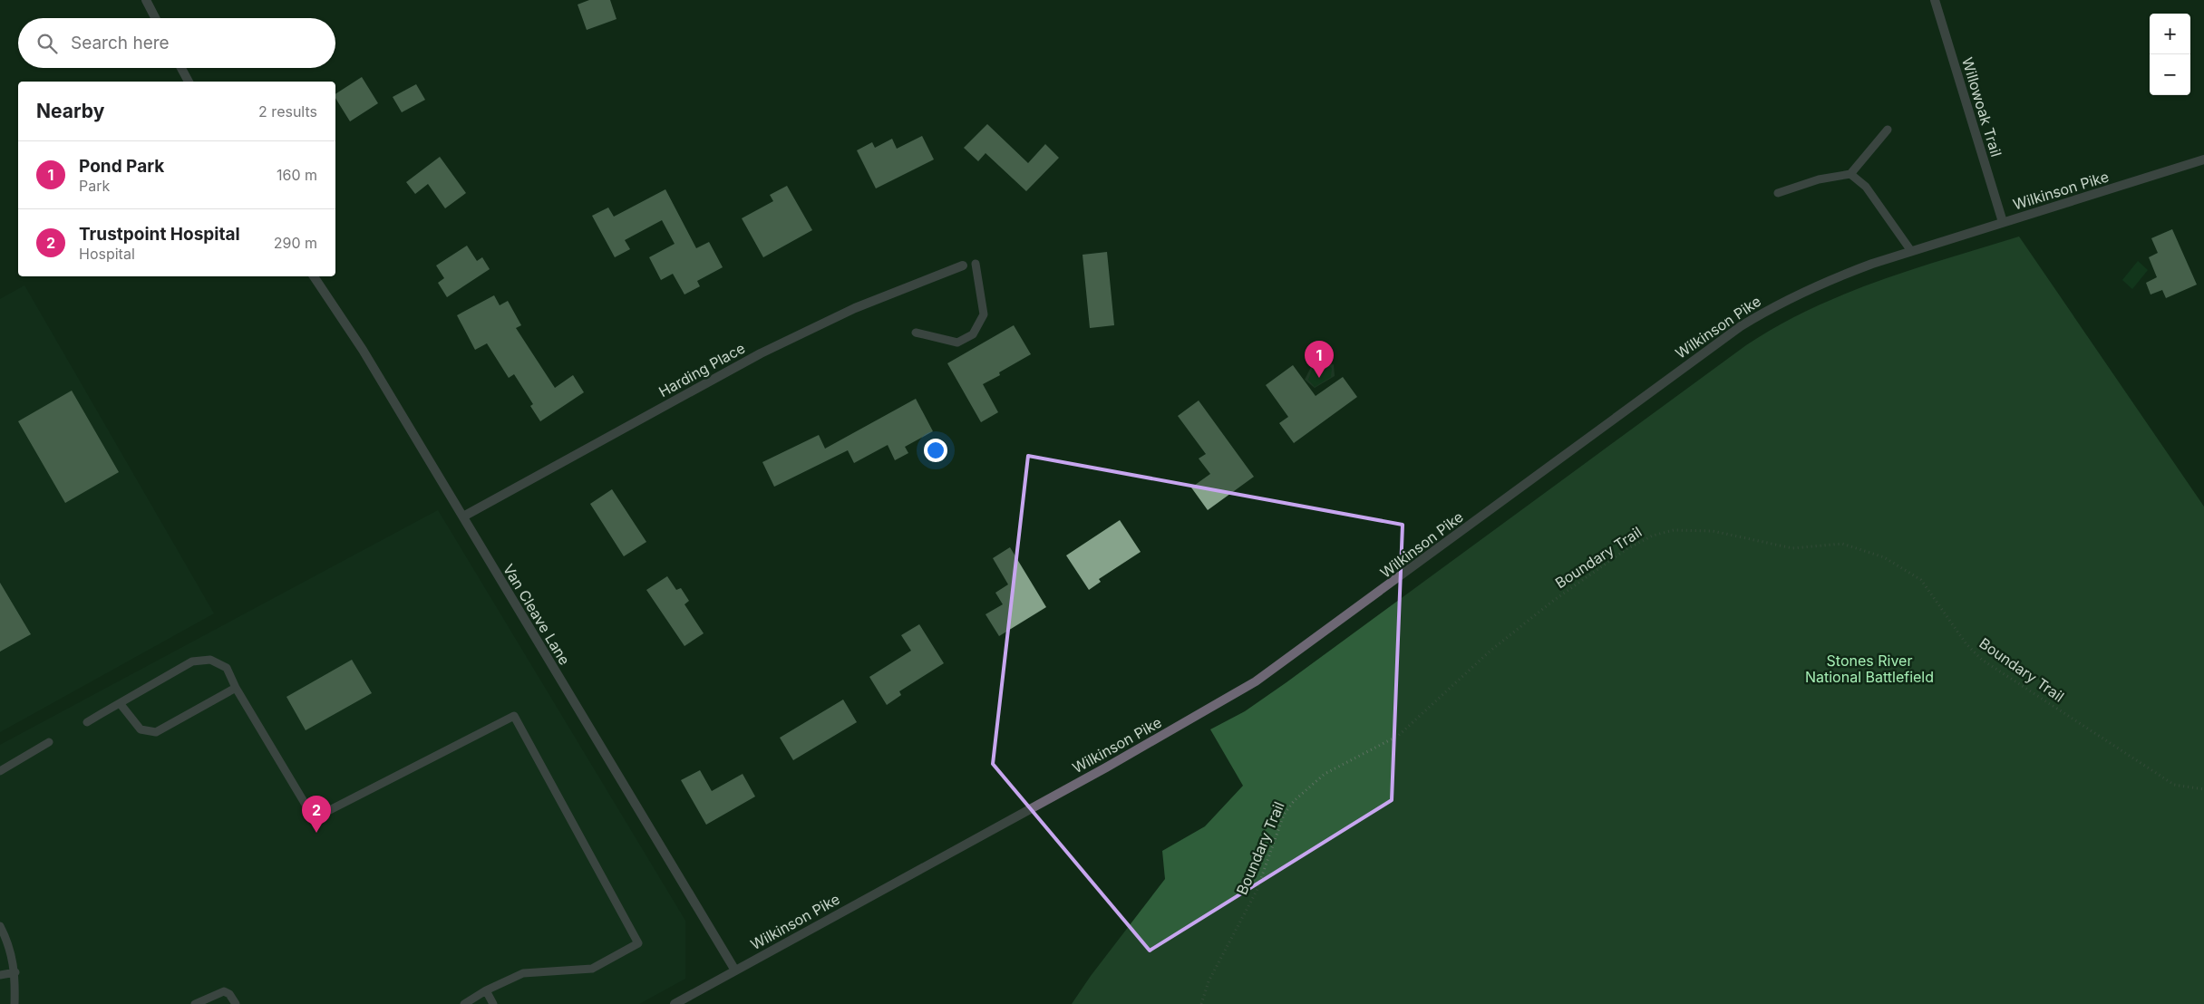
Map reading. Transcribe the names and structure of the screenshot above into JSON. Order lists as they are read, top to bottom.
{
  "streets": {
    "street": [
      "Willowoak Trail",
      "Wilkinson Pike",
      "Harding Place",
      "Van Cleave Lane"
    ],
    "path": ["Boundary Trail"]
  },
  "crossings": [
    ["Willowoak Trail", "Wilkinson Pike"],
    ["Wilkinson Pike", "Van Cleave Lane"],
    ["Harding Place", "Van Cleave Lane"]
  ],
  "parks": ["Stones River National Battlefield"],
  "page": {
    "map_buttons": ["+", "−"],
    "search": "Search here",
    "heading": ["Nearby", "2 results"],
    "list": [
      {
        "mark": "1",
        "name": "Pond Park",
        "note": "Park",
        "value": "160 m"
      },
      {
        "mark": "2",
        "name": "Trustpoint Hospital",
        "note": "Hospital",
        "value": "290 m"
      }
    ],
    "pins": ["1", "2"]
  }
}
